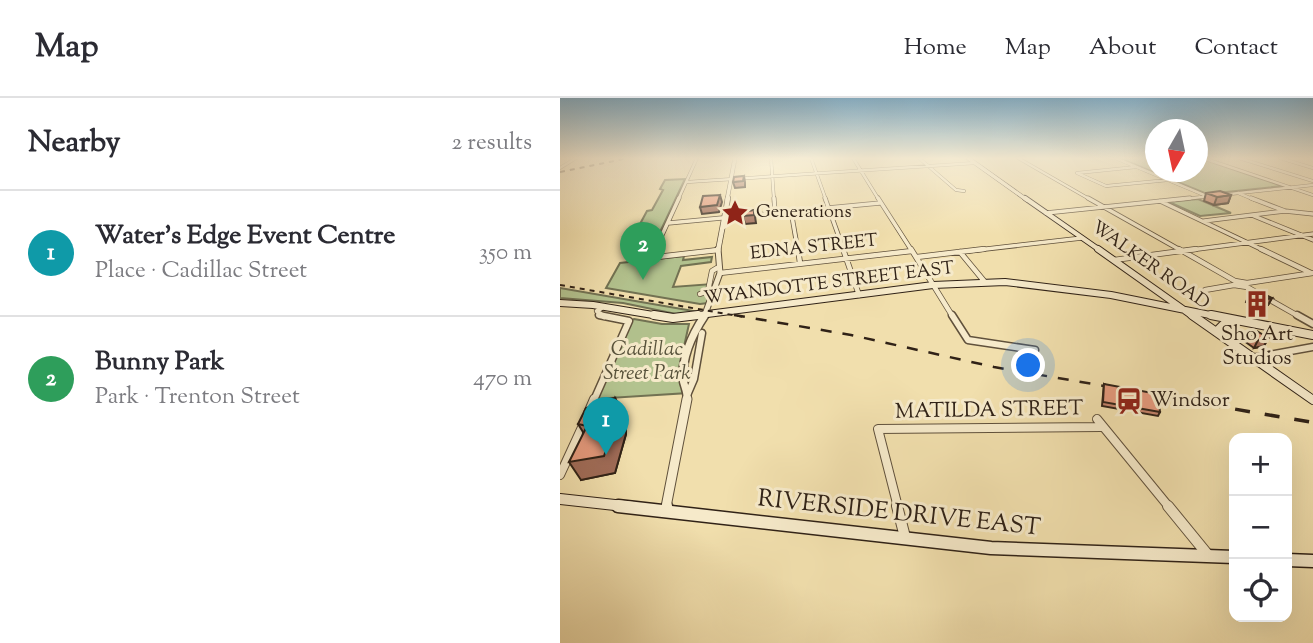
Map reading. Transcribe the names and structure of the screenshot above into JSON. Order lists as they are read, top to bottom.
{
  "streets": {
    "main road": ["WALKER ROAD", "WYANDOTTE STREET EAST", "RIVERSIDE DRIVE EAST"],
    "street": ["EDNA STREET", "MATILDA STREET"]
  },
  "crossings": [
    ["WALKER ROAD", "WYANDOTTE STREET EAST"],
    ["MATILDA STREET", "RIVERSIDE DRIVE EAST"]
  ],
  "parks": ["Cadillac Street Park"],
  "places": {
    "place": ["Generations"],
    "building": ["Sho Art Studios"],
    "station": ["Windsor"]
  },
  "north": "bottom",
  "page": {
    "header": "Map",
    "nav": [
      "Home",
      "Map",
      "About",
      "Contact"
    ],
    "heading": ["Nearby", "2 results"],
    "list": [
      {
        "mark": "1",
        "name": "Water's Edge Event Centre",
        "note": "Place · Cadillac Street",
        "value": "350 m"
      },
      {
        "mark": "2",
        "name": "Bunny Park",
        "note": "Park · Trenton Street",
        "value": "470 m"
      }
    ],
    "pins": ["2", "1"],
    "map_buttons": ["+", "−"]
  }
}
